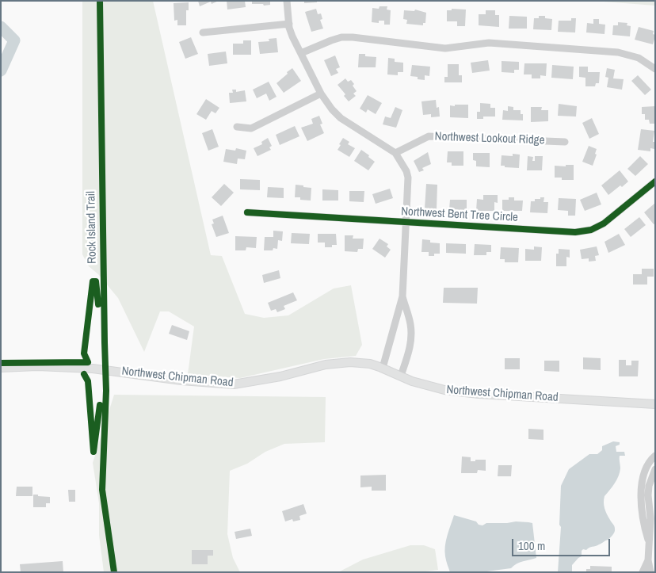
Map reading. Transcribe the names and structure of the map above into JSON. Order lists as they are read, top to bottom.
{
  "streets": {
    "main road": ["Northwest Chipman Road"],
    "street": ["Northwest Lookout Ridge", "Northwest Bent Tree Circle"],
    "cycle path": ["Rock Island Trail"]
  },
  "scale_bar": "100 m"
}
